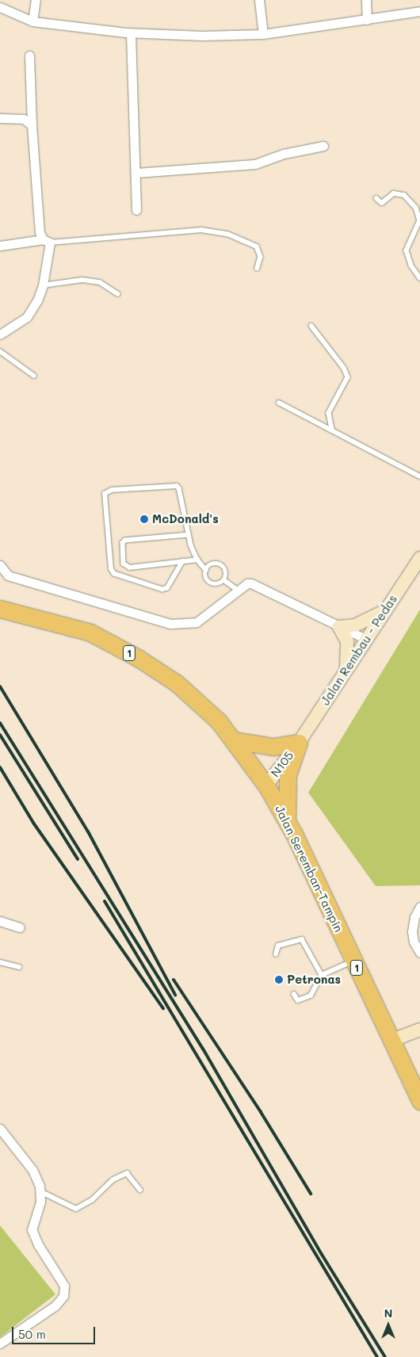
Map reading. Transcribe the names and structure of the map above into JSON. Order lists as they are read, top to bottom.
{
  "streets": {
    "highway": ["1", "Jalan Seremban-Tampin"],
    "main road": ["Jalan Rembau - Pedas", "N105"]
  },
  "crossings": [
    ["Jalan Rembau - Pedas", "N105"],
    ["N105", "Jalan Seremban-Tampin"]
  ],
  "places": ["McDonald's", "Petronas"],
  "scale_bar": "50 m",
  "north": "top"
}
